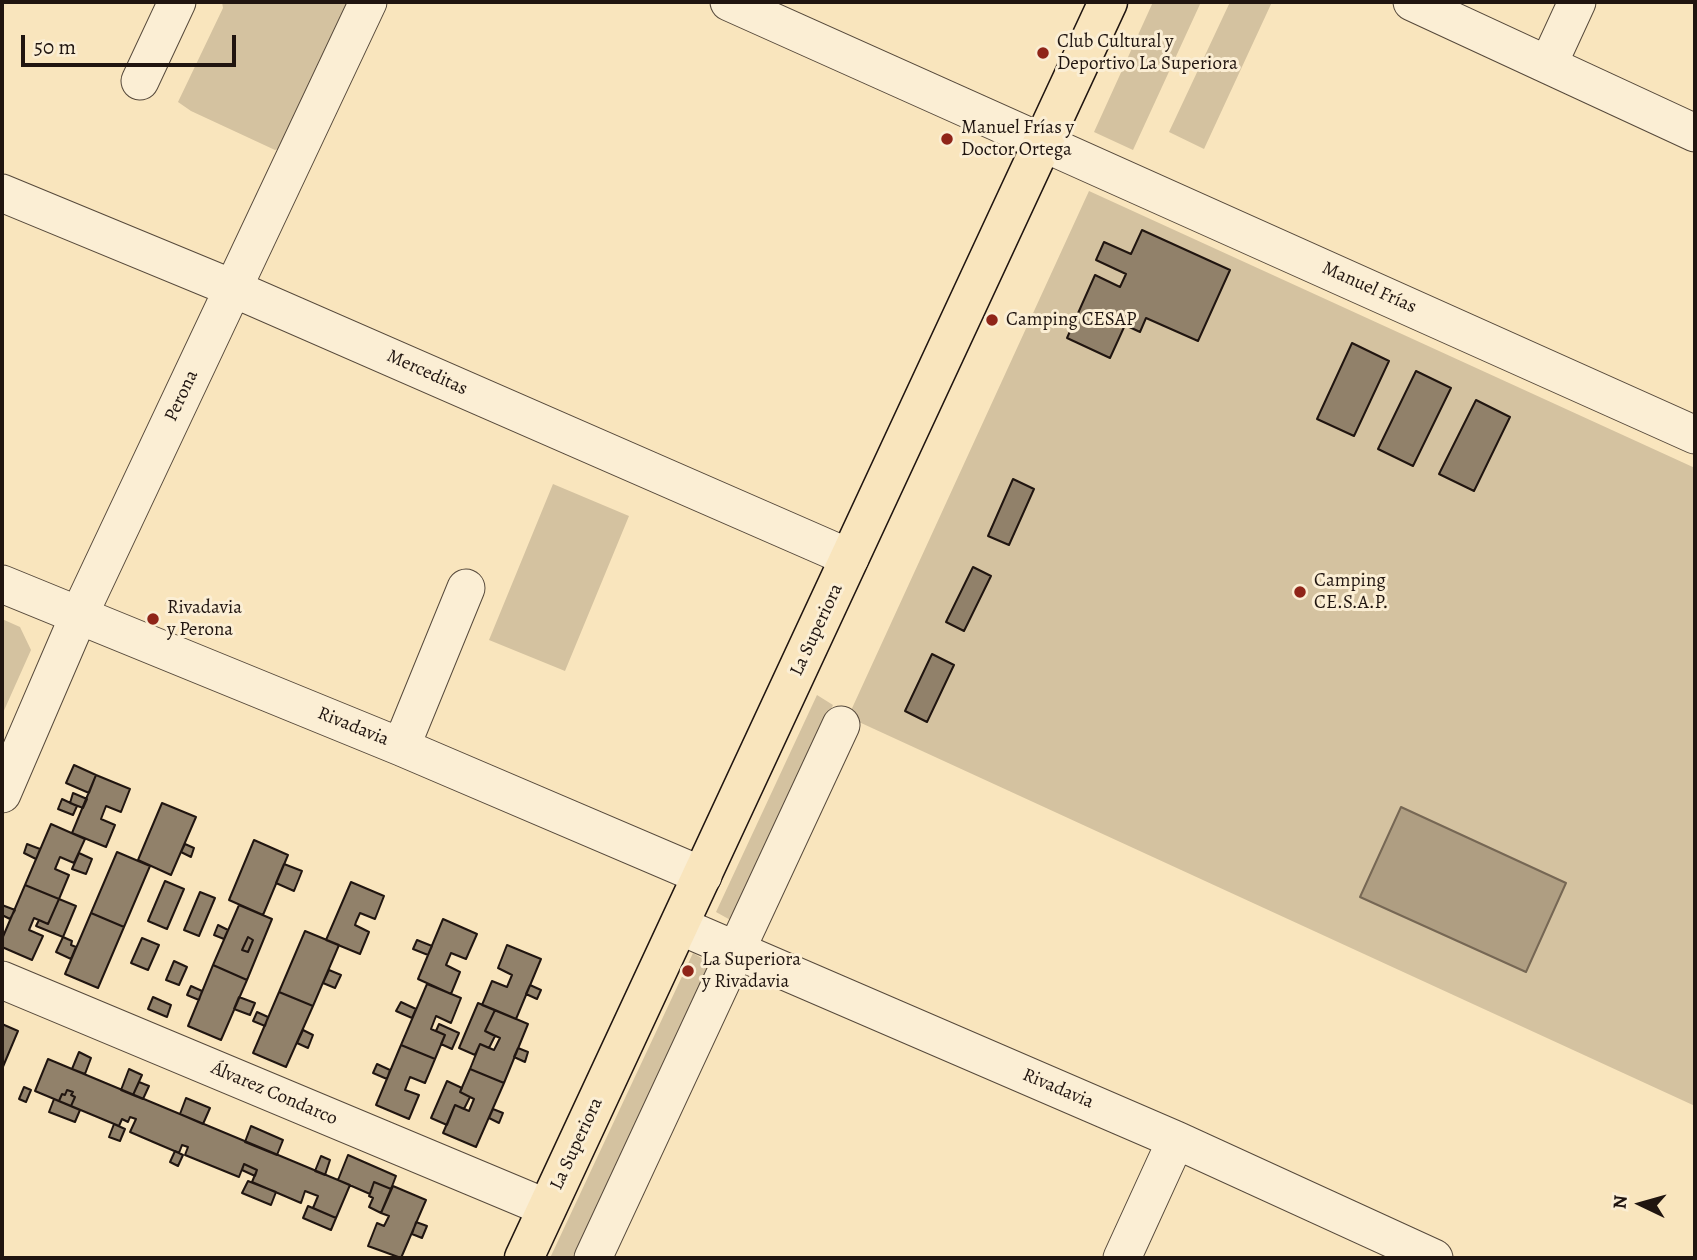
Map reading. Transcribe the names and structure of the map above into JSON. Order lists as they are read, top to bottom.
{
  "streets": {
    "main road": ["La Superiora"],
    "street": [
      "Manuel Frías",
      "Merceditas",
      "Perona",
      "Rivadavia",
      "Álvarez Condarco"
    ]
  },
  "crossings": [
    ["Manuel Frías", "La Superiora"],
    ["Merceditas", "Perona"],
    ["Merceditas", "La Superiora"],
    ["Perona", "Rivadavia"],
    ["La Superiora", "Rivadavia"],
    ["La Superiora", "Álvarez Condarco"]
  ],
  "places": [
    "Club Cultural y Deportivo La Superiora",
    "Manuel Frías y Doctor Ortega",
    "Camping CESAP",
    "Camping CE.S.A.P.",
    "Rivadavia y Perona",
    "La Superiora y Rivadavia"
  ],
  "scale_bar": "50 m",
  "north": "left"
}
